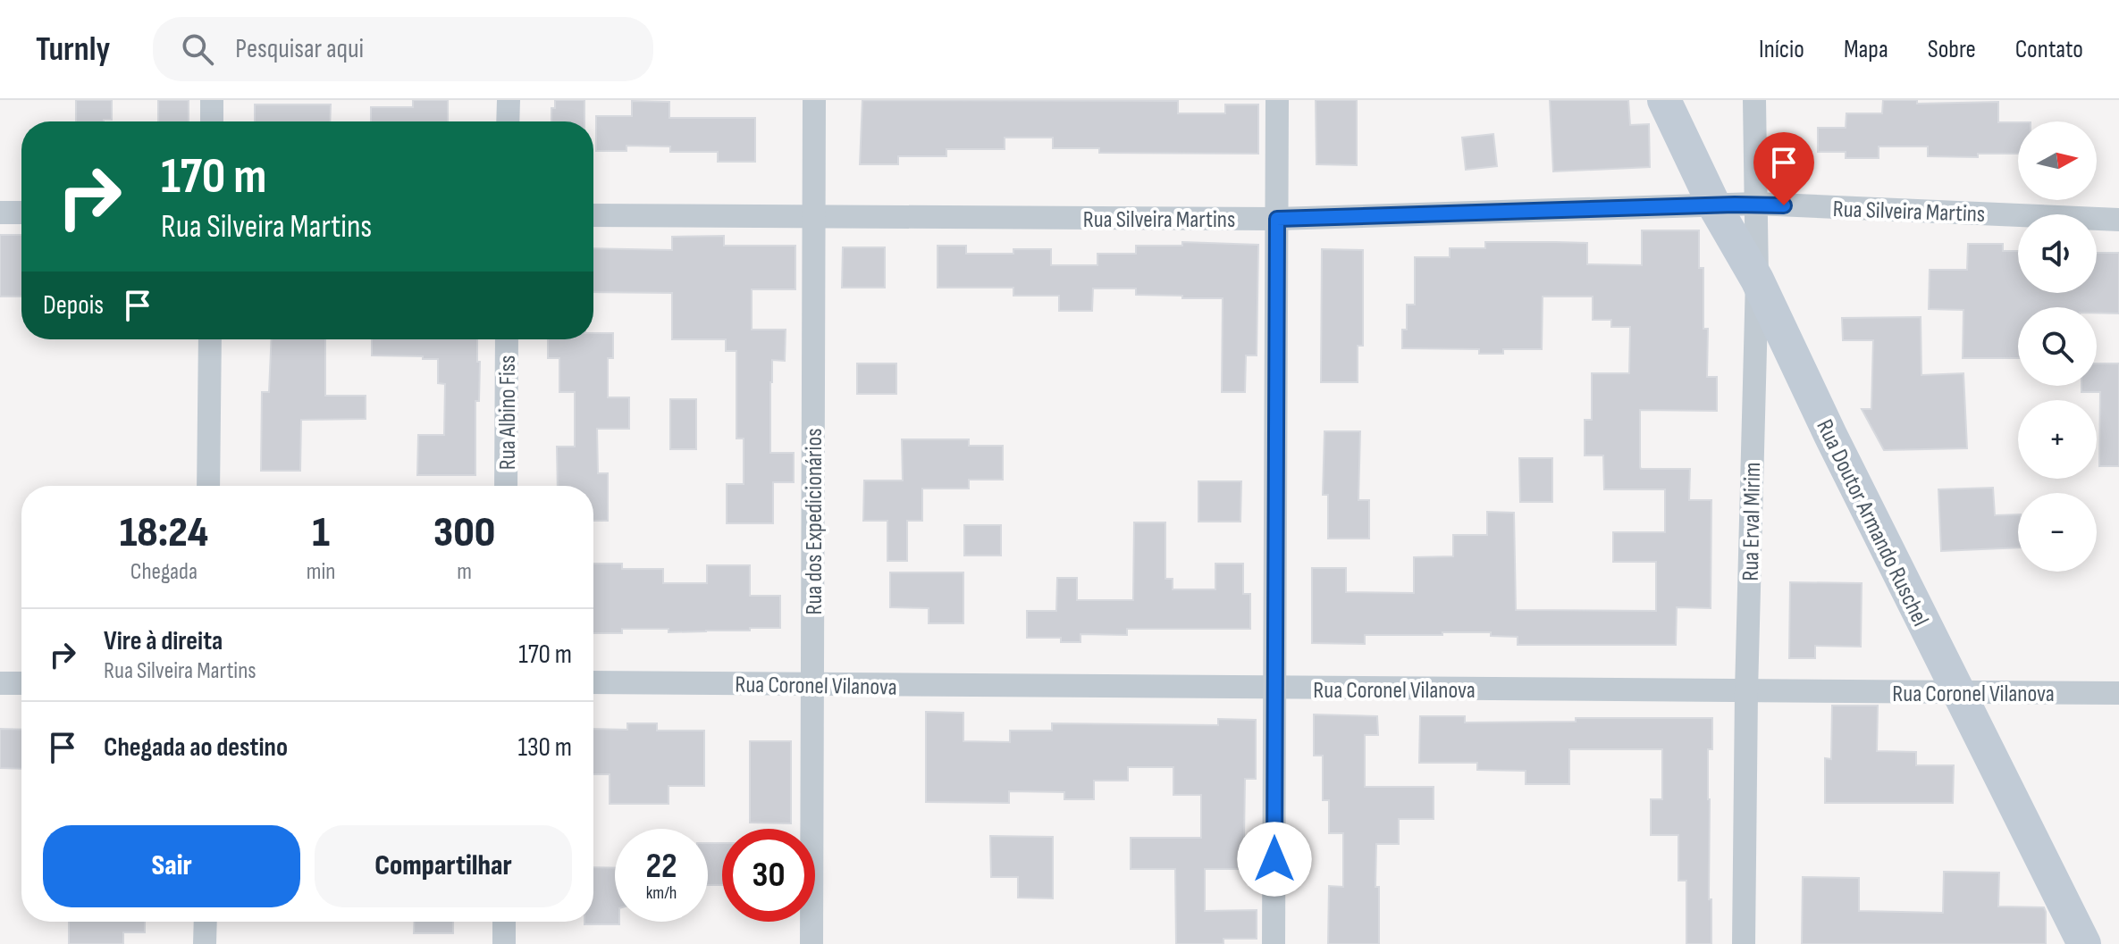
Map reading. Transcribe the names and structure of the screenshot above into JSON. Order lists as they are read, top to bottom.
{
  "streets": {
    "main road": ["Rua Doutor Armando Ruschel"],
    "street": [
      "Rua Silveira Martins",
      "Rua Albino Fiss",
      "Rua dos Expedicionários",
      "Rua Erval Mirim",
      "Rua Coronel Vilanova"
    ]
  },
  "crossings": [
    ["Rua Silveira Martins", "Rua dos Expedicionários"],
    ["Rua Silveira Martins", "Rua Erval Mirim"],
    ["Rua Silveira Martins", "Rua Doutor Armando Ruschel"],
    ["Rua dos Expedicionários", "Rua Coronel Vilanova"],
    ["Rua Erval Mirim", "Rua Doutor Armando Ruschel"],
    ["Rua Erval Mirim", "Rua Coronel Vilanova"],
    ["Rua Doutor Armando Ruschel", "Rua Coronel Vilanova"]
  ],
  "north": "right",
  "page": {
    "header": "Turnly",
    "search": "Pesquisar aqui",
    "nav": [
      "Início",
      "Mapa",
      "Sobre",
      "Contato"
    ],
    "map_buttons": ["+", "−"],
    "turn": ["170 m", "Rua Silveira Martins"],
    "then": "Depois",
    "eta": [
      "18:24",
      "Chegada",
      "1",
      "min",
      "300",
      "m"
    ],
    "list": [
      {
        "name": "Vire à direita",
        "note": "Rua Silveira Martins",
        "value": "170 m"
      },
      {
        "name": "Chegada ao destino",
        "value": "130 m"
      }
    ],
    "buttons": ["Sair", "Compartilhar"],
    "speed": "22 km/h",
    "limit": "30"
  }
}
